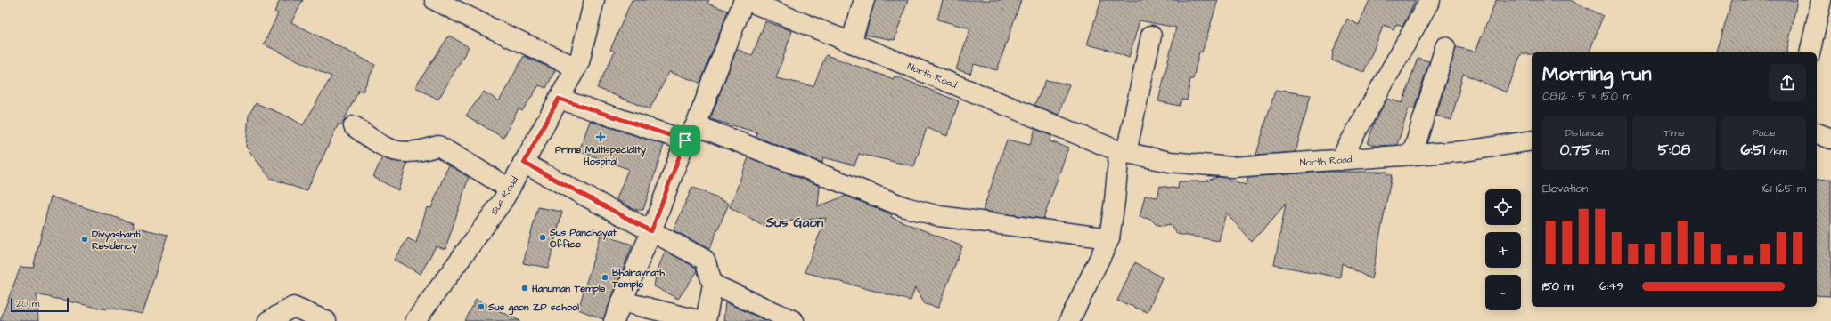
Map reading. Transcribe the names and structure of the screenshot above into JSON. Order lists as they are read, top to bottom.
{
  "streets": {
    "street": ["North Road", "Sus Road"]
  },
  "districts": ["Sus Gaon"],
  "places": {
    "health": ["Prime Multispeciality Hospital"],
    "other": [
      "Sus Panchayat Office",
      "Divyashanti Residency",
      "Bhairavnath Temple",
      "Hanuman Temple",
      "Sus gaon ZP school"
    ]
  },
  "scale_bar": "20 m",
  "page": {
    "heading": ["Morning run", "08:12 · 5 × 150 m"],
    "stats": [
      ["Distance", "0.75 km"],
      ["Time", "5:08"],
      ["Pace", "6:51 /km"]
    ],
    "chart": ["Elevation", "161–165 m"],
    "map_buttons": ["+", "−"],
    "list": [
      {
        "name": "150 m",
        "note": "6:49"
      }
    ],
    "scale": "20 m"
  }
}
